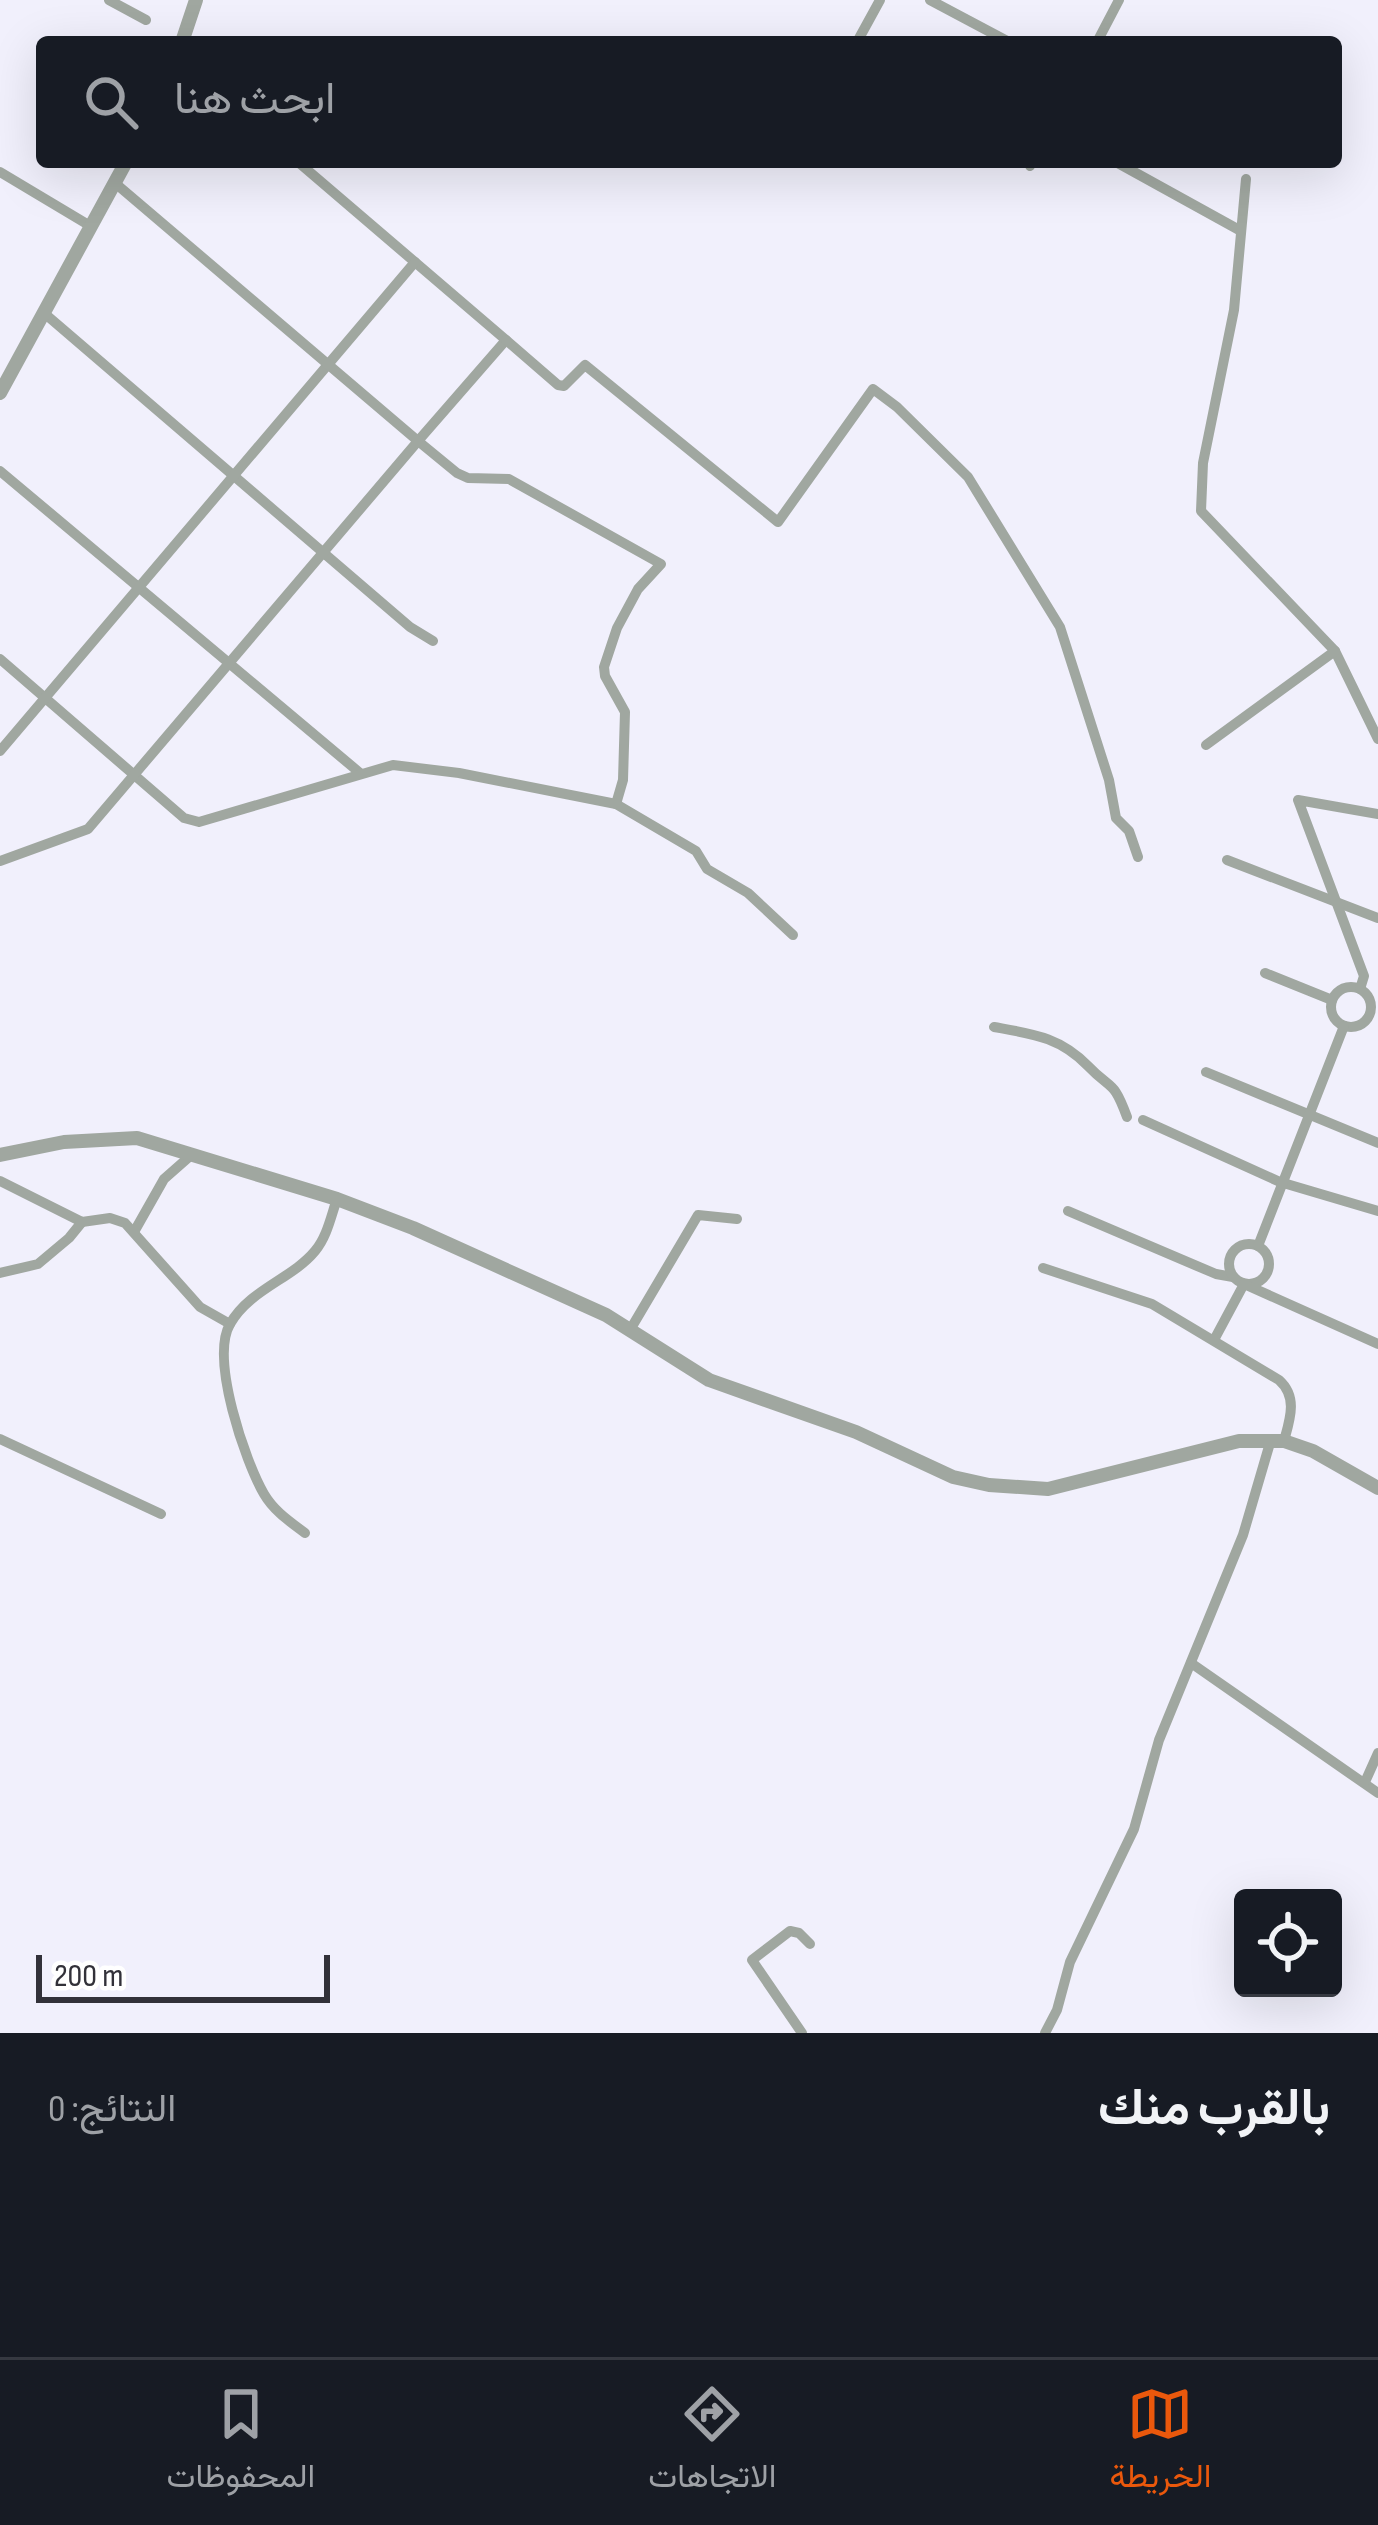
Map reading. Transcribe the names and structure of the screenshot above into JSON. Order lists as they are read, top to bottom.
{
  "scale_bar": "200 m",
  "page": {
    "search": "ابحث هنا",
    "scale": "200 m",
    "heading": ["بالقرب منك", "النتائج: 0"],
    "nav": ["الخريطة", "الاتجاهات", "المحفوظات"]
  }
}
